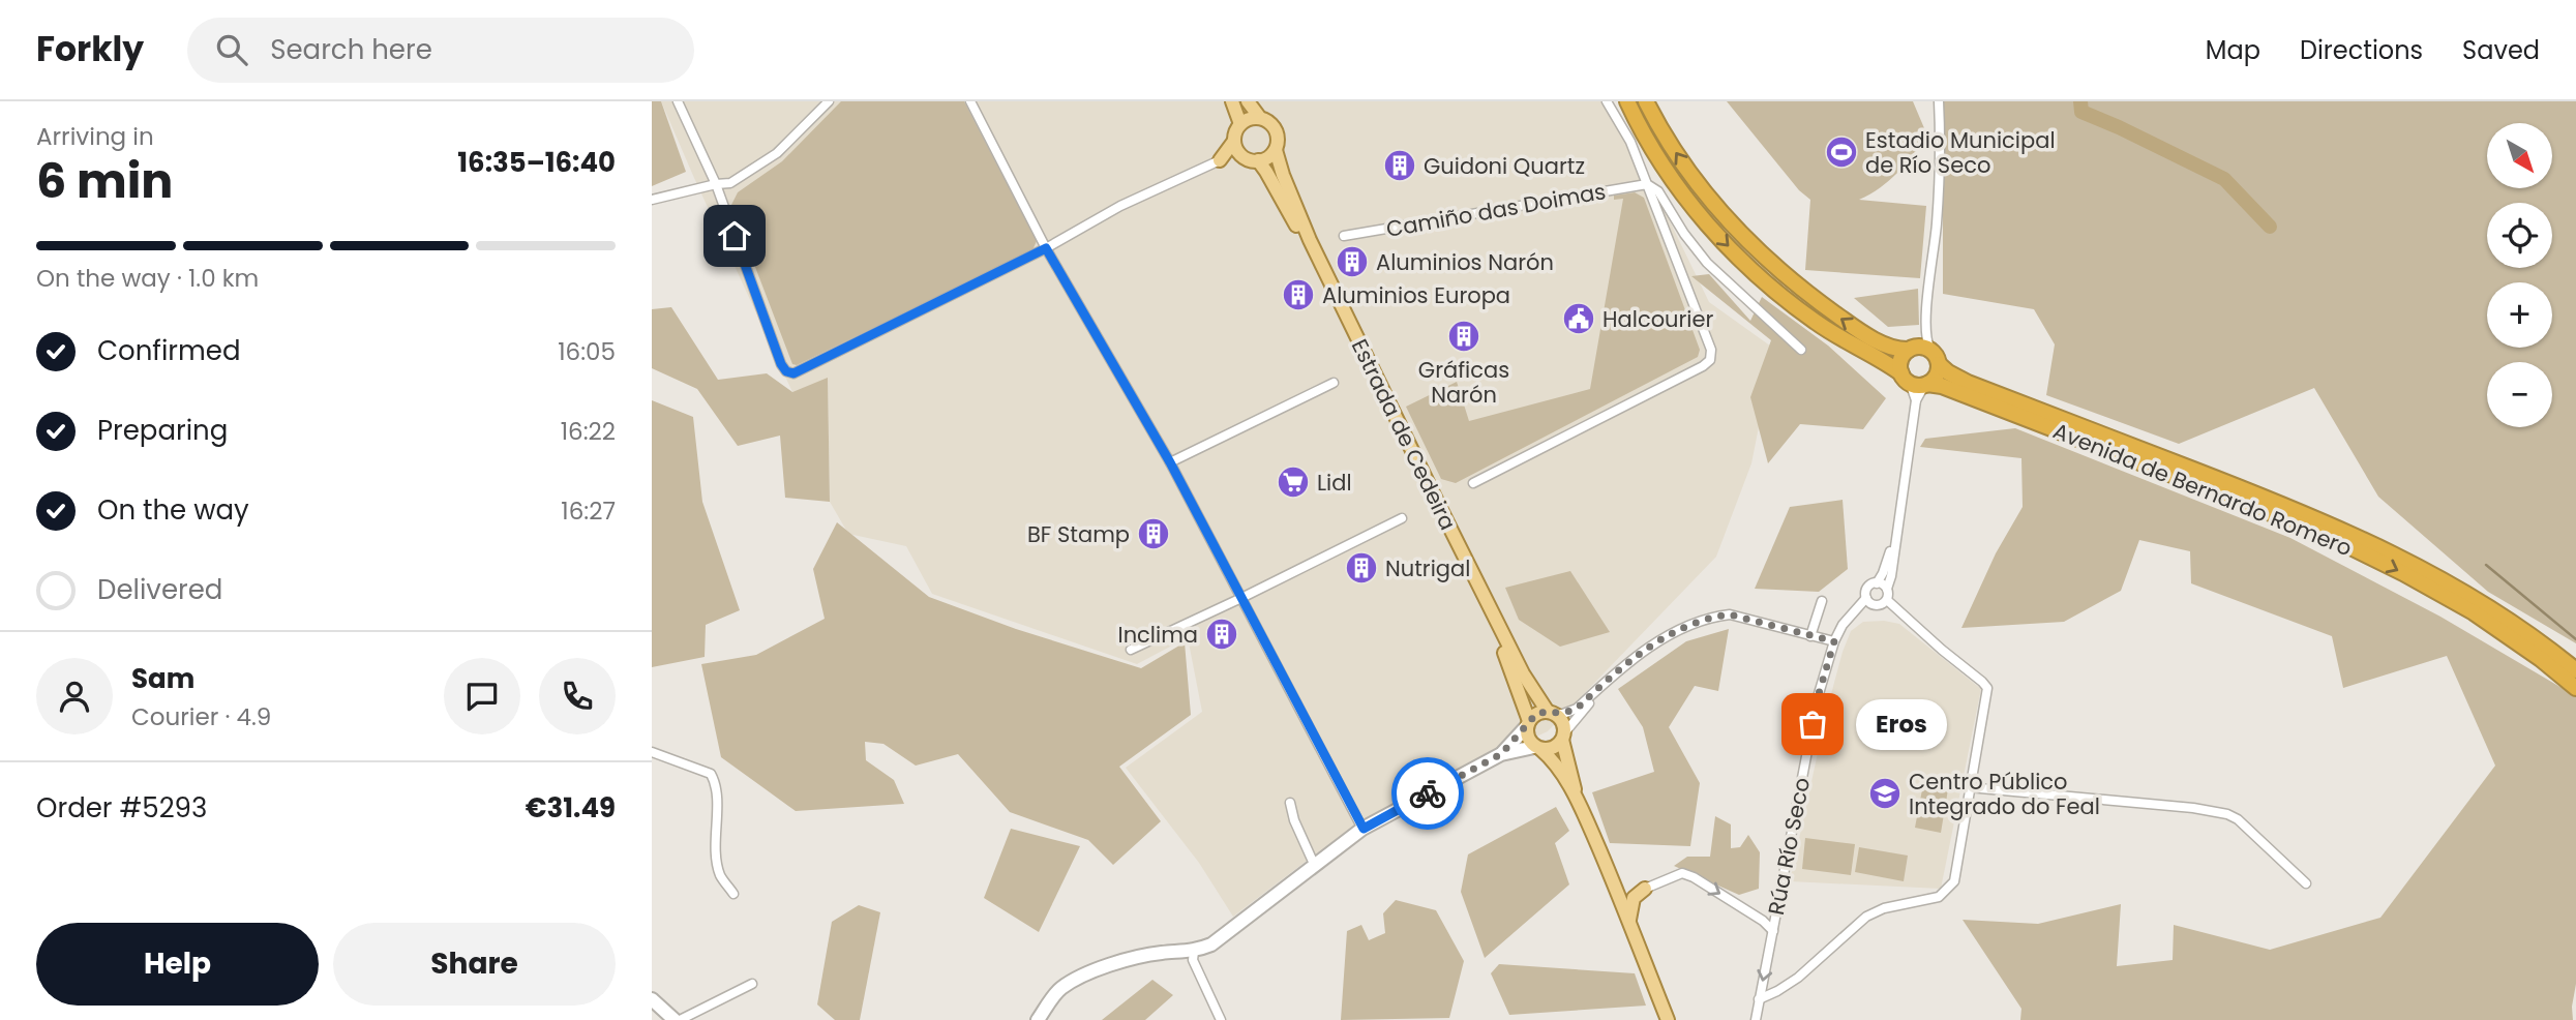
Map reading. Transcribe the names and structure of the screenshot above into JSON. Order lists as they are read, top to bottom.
{
  "streets": {
    "highway": ["Avenida de Bernardo Romero"],
    "main road": ["Estrada de Cedeira"],
    "street": ["Camiño das Doimas", "Rúa Río Seco"]
  },
  "places": {
    "sports": ["Estadio Municipal de Río Seco"],
    "building": [
      "Guidoni Quartz",
      "Aluminios Narón",
      "Aluminios Europa",
      "Gráficas Narón",
      "BF Stamp",
      "Nutrigal",
      "Inclima"
    ],
    "public building": ["Halcourier"],
    "supermarket": ["Lidl"],
    "other": ["Eros"],
    "school or university": ["Centro Público Integrado do Feal"]
  },
  "north": "bottom right",
  "page": {
    "header": "Forkly",
    "search": "Search here",
    "nav": ["Map", "Directions", "Saved"],
    "heading": ["6 min", "Arriving in", "16:35–16:40"],
    "panel": [
      "Sam",
      "Courier · 4.9",
      "Order #5293",
      "€31.49"
    ],
    "map_buttons": ["+", "−"],
    "bar": "On the way · 1.0 km",
    "list": [
      ["Confirmed", "16:05"],
      ["Preparing", "16:22"],
      ["On the way", "16:27"],
      "Delivered"
    ],
    "bubble": "Eros",
    "buttons": ["Help", "Share"]
  }
}
